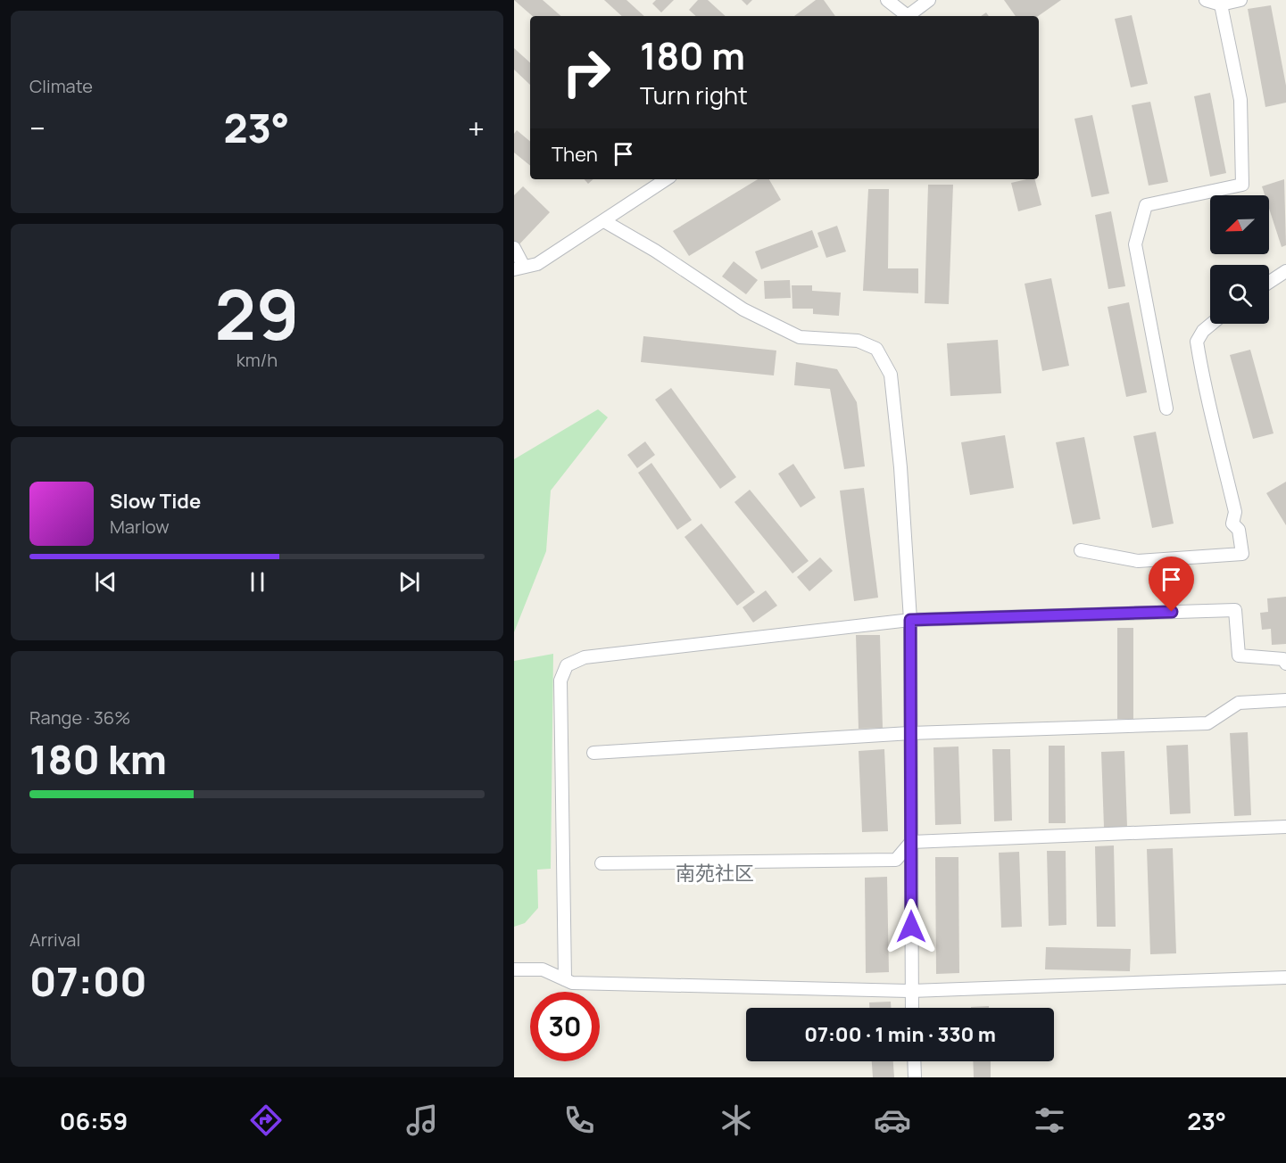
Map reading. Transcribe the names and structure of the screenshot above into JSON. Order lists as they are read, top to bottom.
{
  "districts": ["南苑社区"],
  "north": "bottom left",
  "page": {
    "tile": [
      "Climate",
      ["29", "km/h"],
      ["Range · 36%", "180 km"],
      ["Arrival", "07:00"]
    ],
    "turn": ["180 m", "Turn right"],
    "heat": ["−", "23°", "+"],
    "then": "Then",
    "song": ["Slow Tide", "Marlow"],
    "limit": "30",
    "trip": "07:00 · 1 min · 330 m",
    "tabs": ["06:59", "23°"]
  }
}
